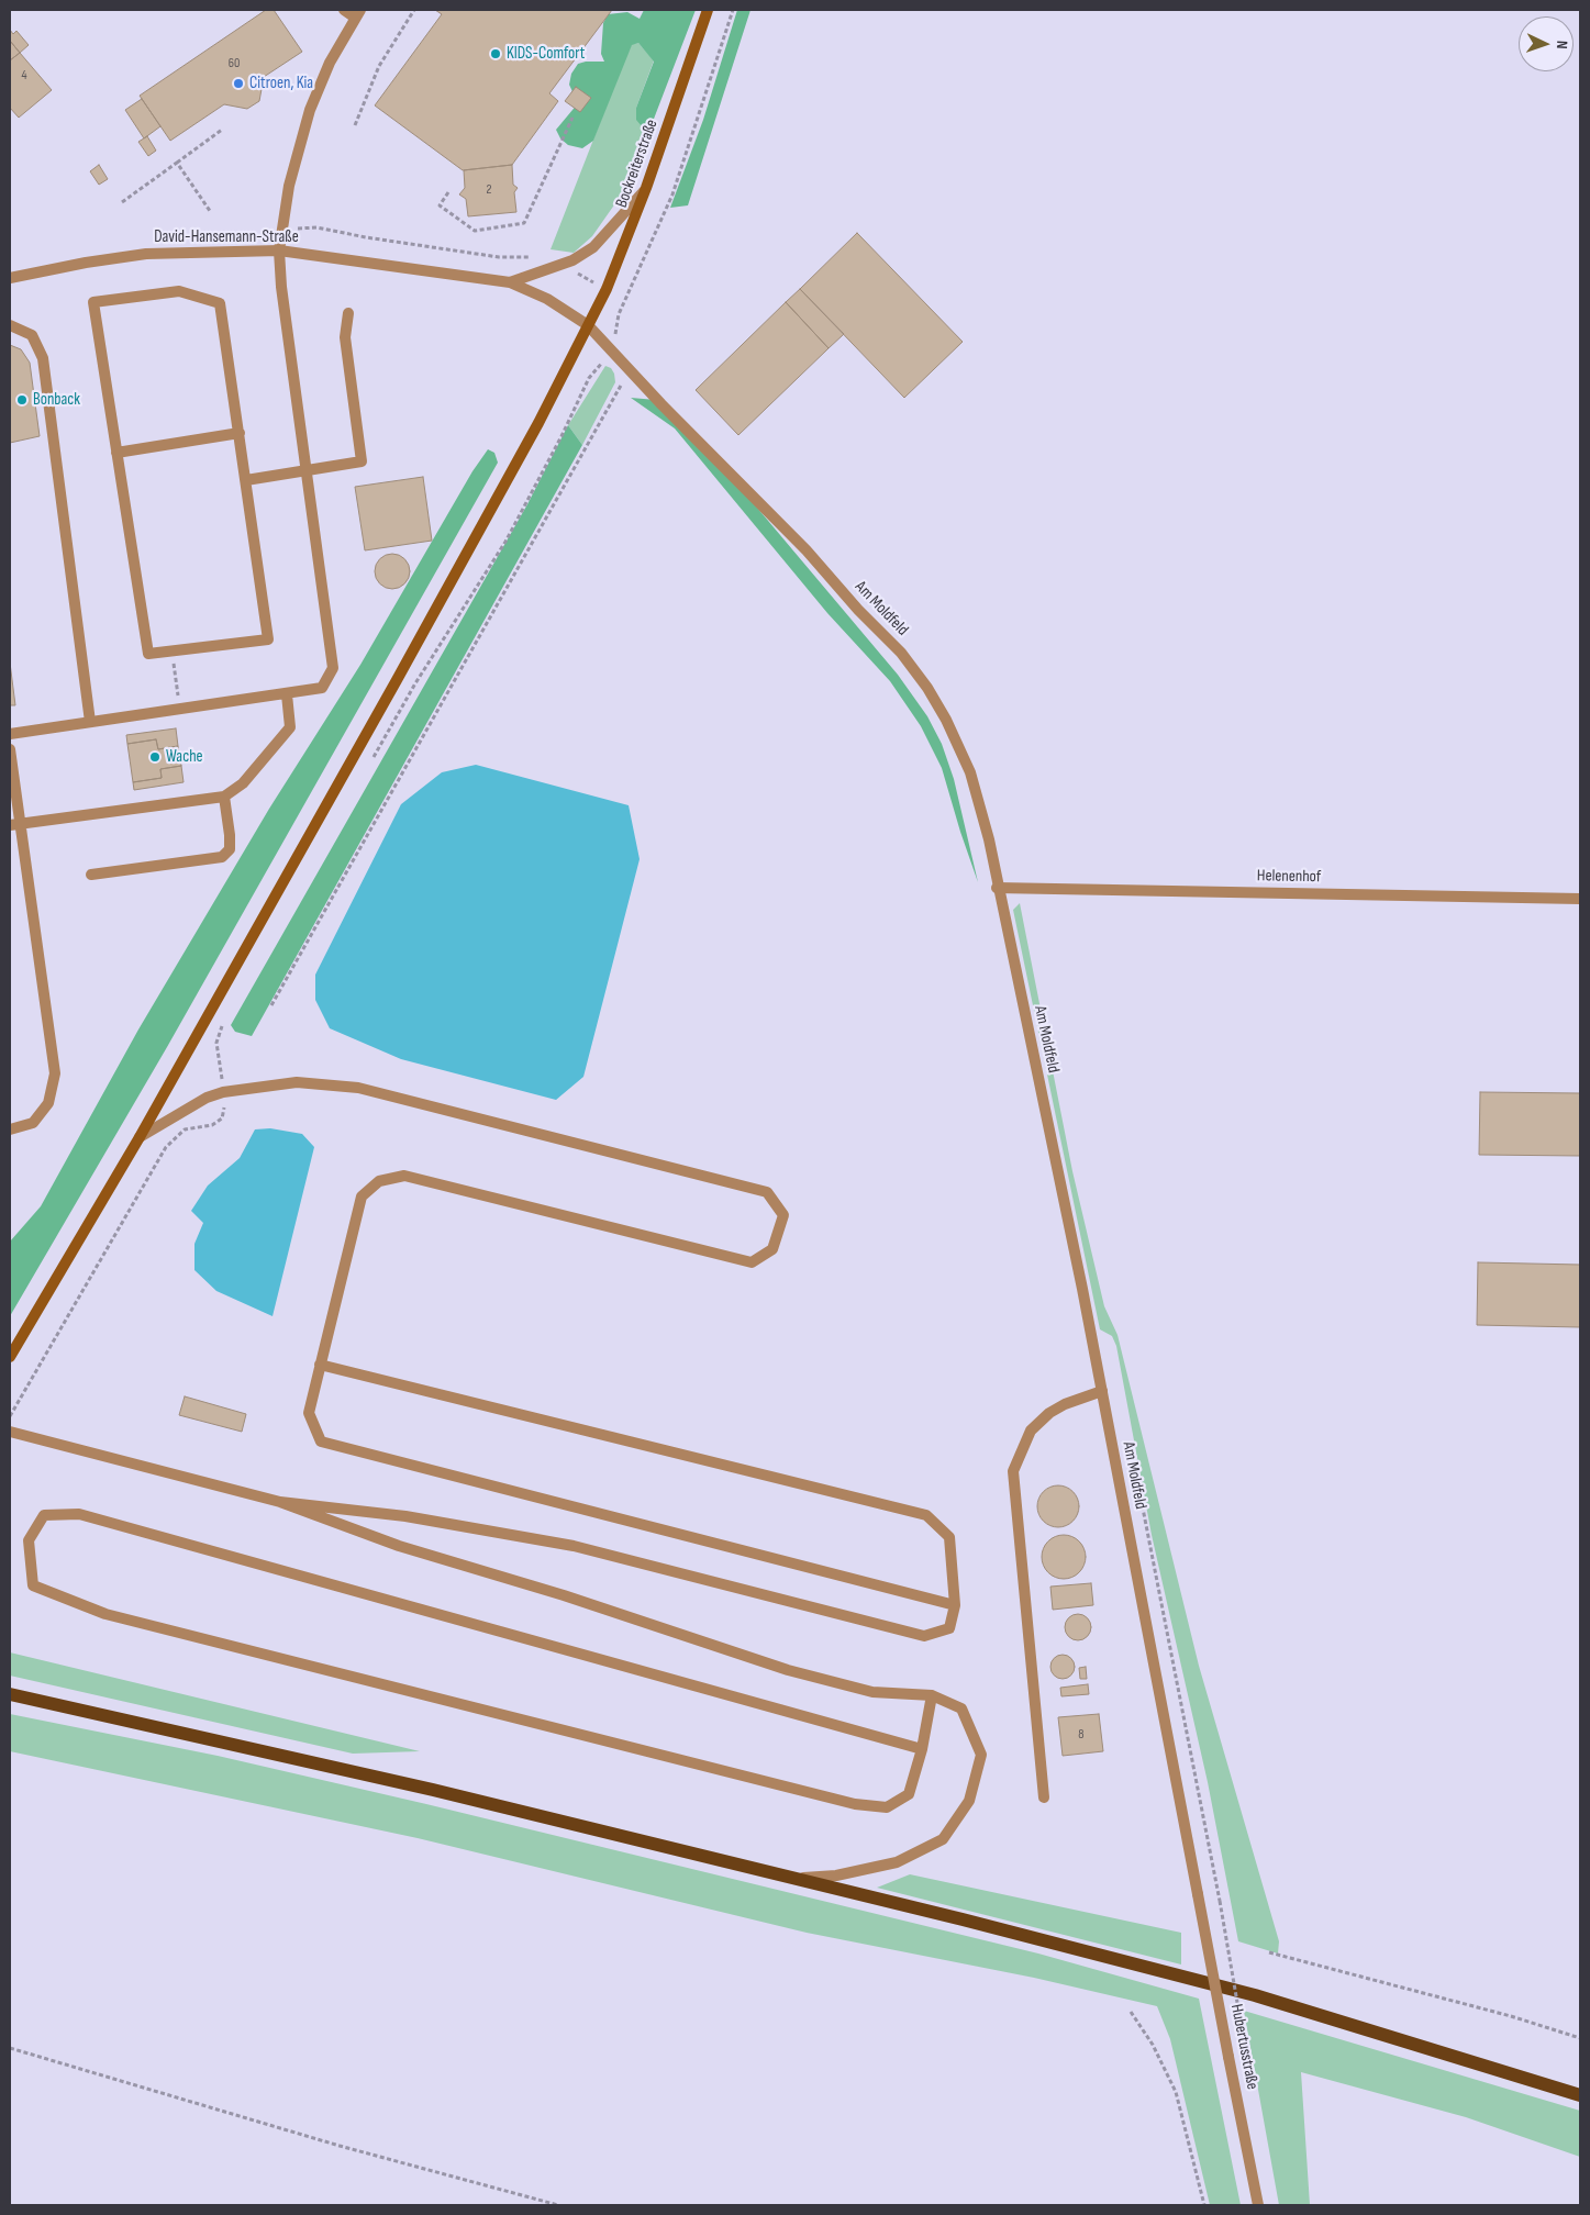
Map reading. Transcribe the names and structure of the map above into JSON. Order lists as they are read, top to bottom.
{
  "streets": {
    "main road": ["Bockreiterstraße"],
    "street": [
      "David-Hansemann-Straße",
      "Am Moldfeld",
      "Helenenhof",
      "Hubertusstraße"
    ]
  },
  "crossings": [
    ["Bockreiterstraße", "David-Hansemann-Straße"],
    ["Bockreiterstraße", "Am Moldfeld"],
    ["David-Hansemann-Straße", "Am Moldfeld"],
    ["Am Moldfeld", "Helenenhof"],
    ["Am Moldfeld", "Hubertusstraße"]
  ],
  "places": [
    "KIDS-Comfort",
    "Citroen, Kia",
    "Bonback",
    "Wache"
  ],
  "house_numbers": [
    "60",
    "4",
    "2",
    "8"
  ],
  "north": "right"
}
